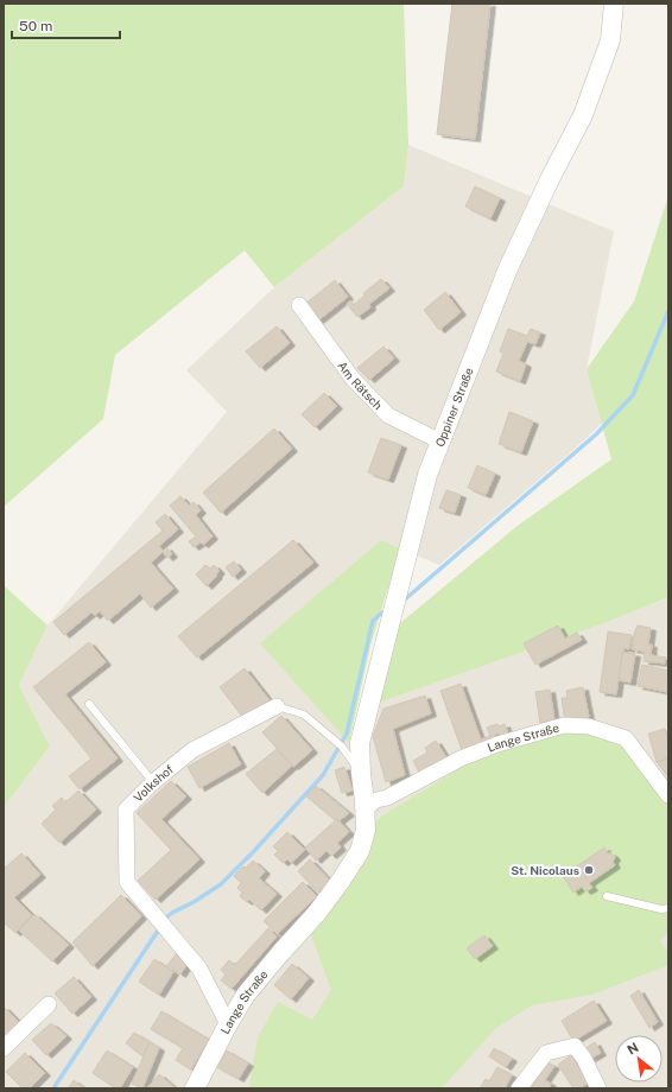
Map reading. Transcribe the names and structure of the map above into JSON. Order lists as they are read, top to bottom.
{
  "streets": {
    "street": [
      "Am Rätsch",
      "Oppiner Straße",
      "Lange Straße",
      "Volkshof"
    ]
  },
  "crossings": [
    ["Am Rätsch", "Oppiner Straße"],
    ["Oppiner Straße", "Lange Straße"],
    ["Oppiner Straße", "Volkshof"],
    ["Lange Straße", "Volkshof"]
  ],
  "places": ["St. Nicolaus"],
  "scale_bar": "50 m",
  "north": "top left"
}
